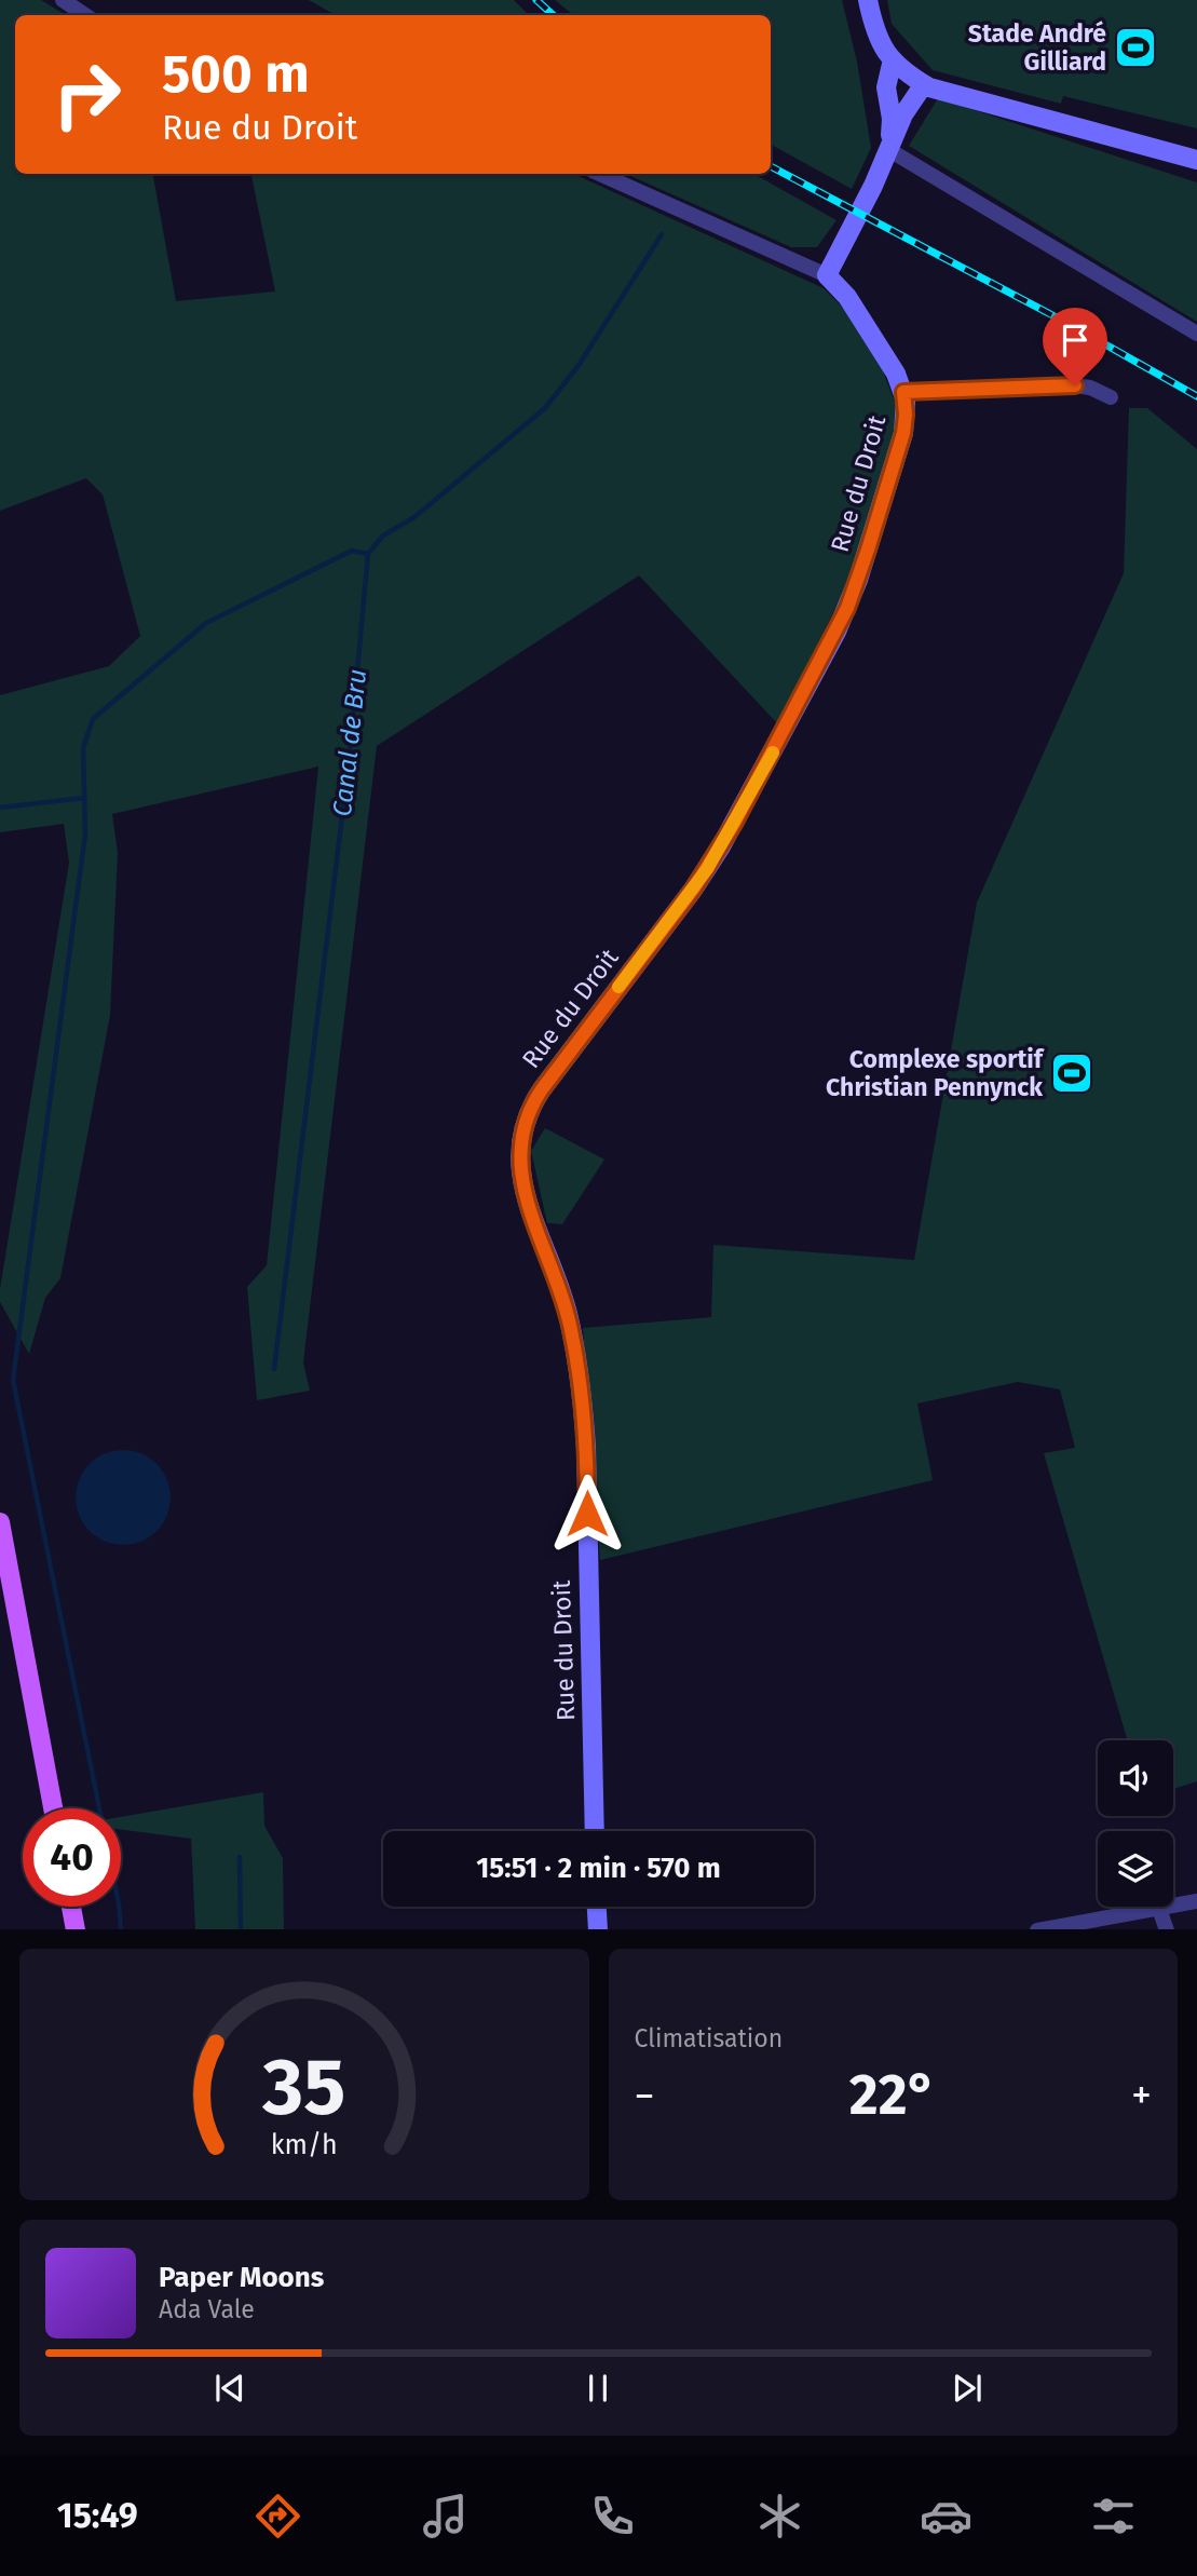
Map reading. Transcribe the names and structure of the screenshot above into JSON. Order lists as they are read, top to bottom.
{
  "streets": {
    "street": ["Rue du Droit"]
  },
  "water": ["Canal de Bru"],
  "places": {
    "sports": ["Stade André Gilliard", "Complexe sportif Christian Pennynck"]
  },
  "page": {
    "turn": ["500 m", "Rue du Droit"],
    "limit": "40",
    "trip": "15:51 · 2 min · 570 m",
    "tile": "Climatisation",
    "heat": ["−", "22°", "+"],
    "song": ["Paper Moons", "Ada Vale"],
    "tabs": "15:49",
    "gauge": ["35", "km/h"]
  }
}
